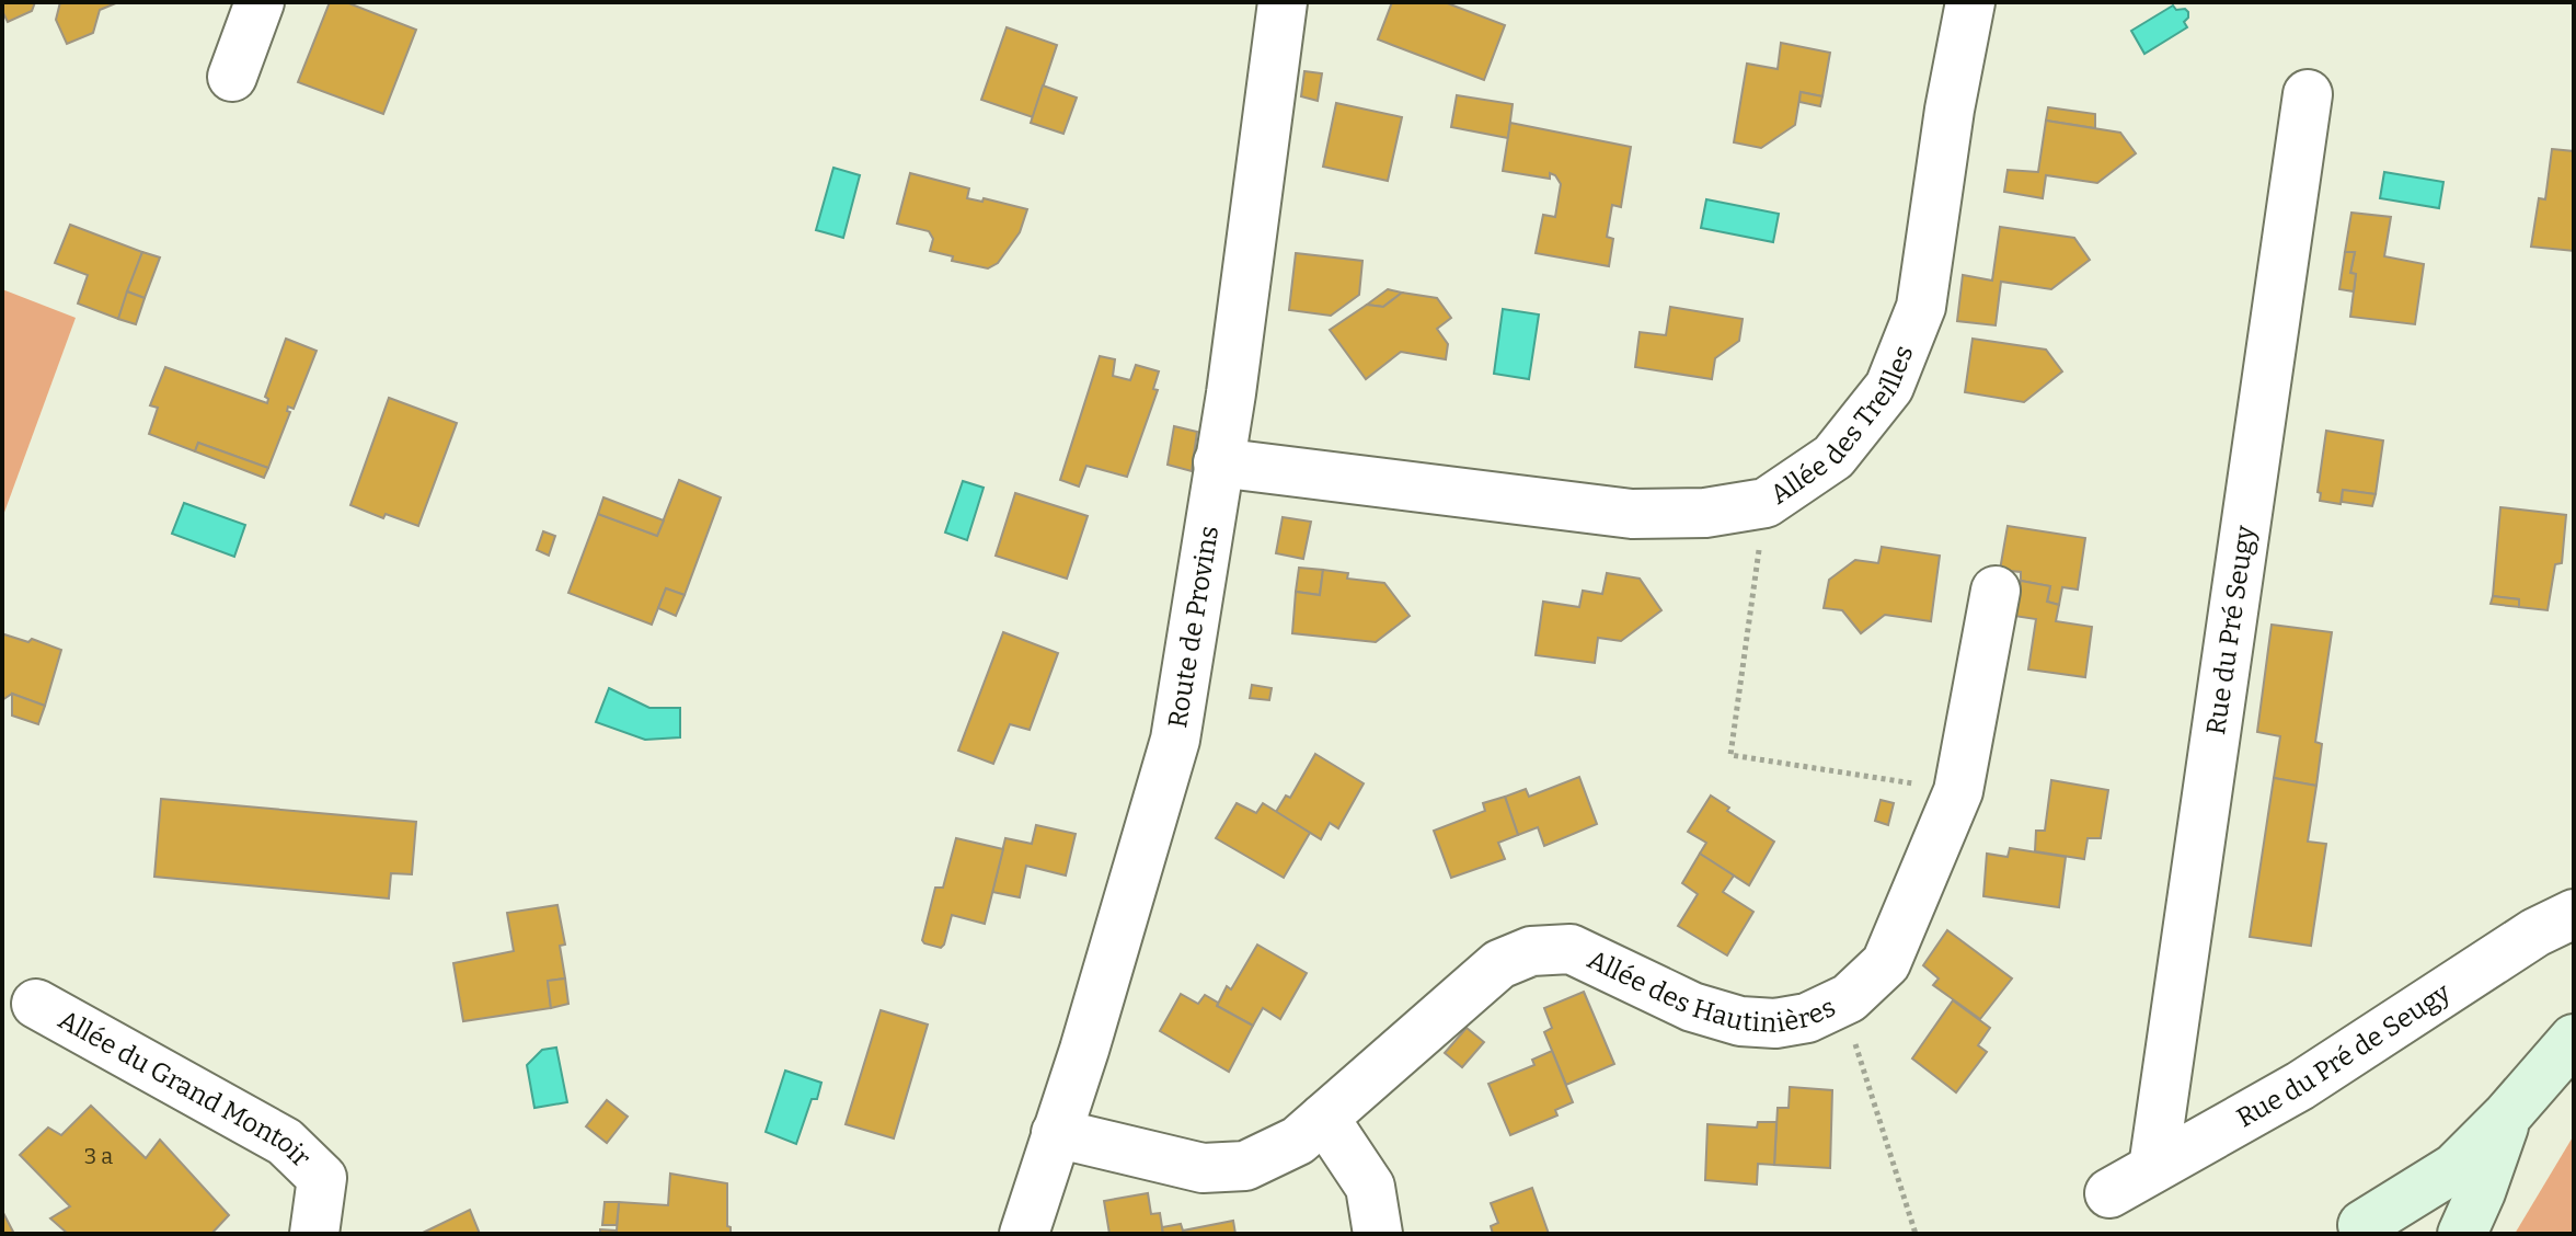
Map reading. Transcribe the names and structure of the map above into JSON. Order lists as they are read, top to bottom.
{
  "streets": {
    "street": [
      "Allée des Treilles",
      "Route de Provins",
      "Rue du Pré Seugy",
      "Allée des Hautinières",
      "Rue du Pré de Seugy",
      "Allée du Grand Montoir"
    ]
  },
  "crossings": [
    ["Allée des Treilles", "Route de Provins"],
    ["Route de Provins", "Allée des Hautinières"],
    ["Rue du Pré Seugy", "Rue du Pré de Seugy"]
  ],
  "house_numbers": ["3 a"]
}
